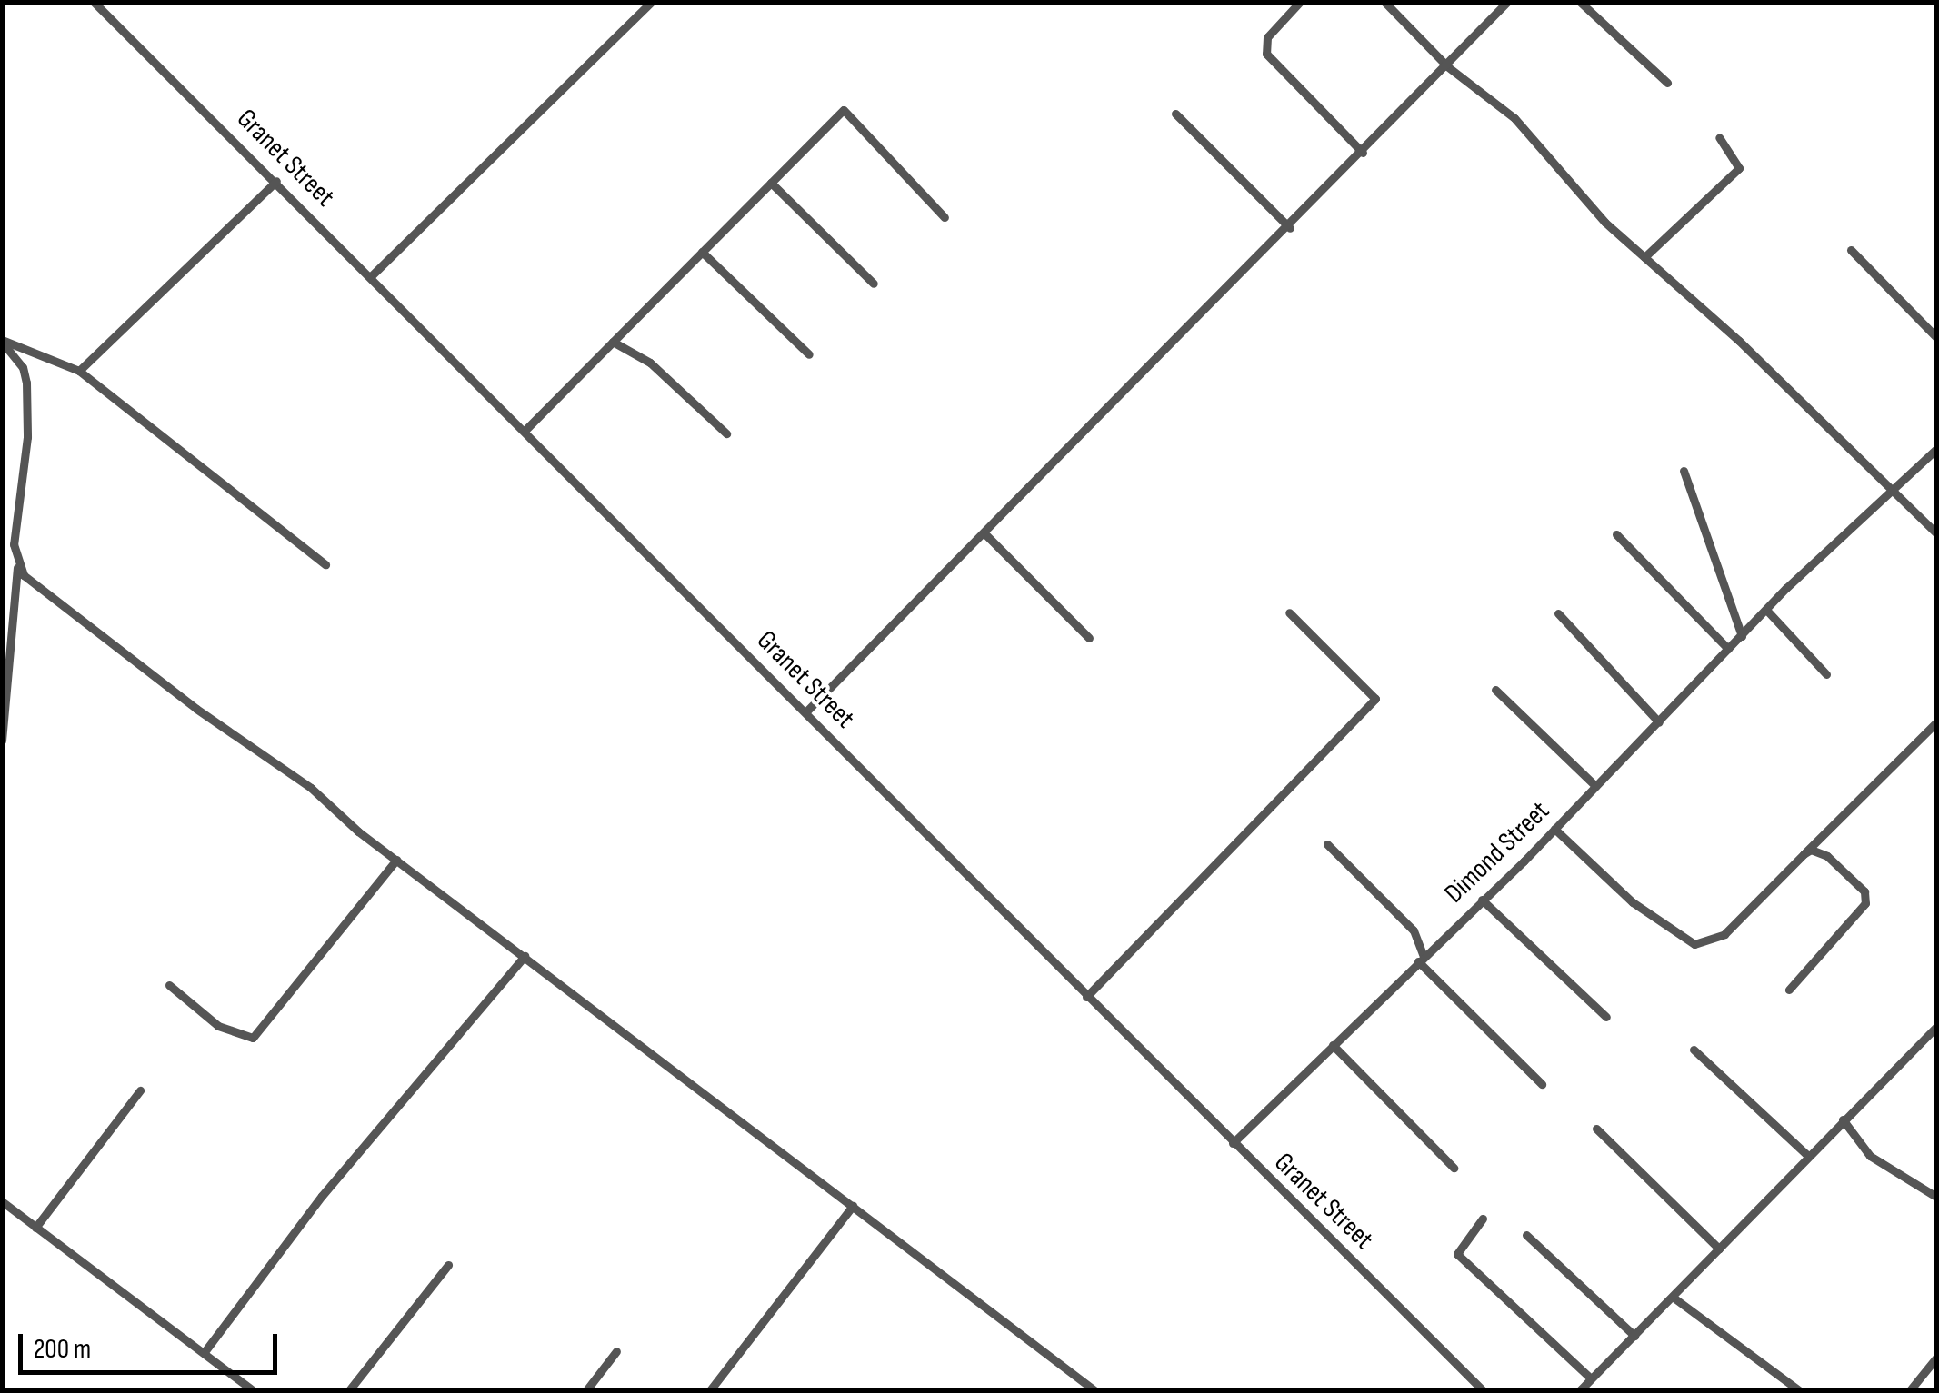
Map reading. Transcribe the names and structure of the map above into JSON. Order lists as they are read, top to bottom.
{
  "streets": {
    "street": ["Granet Street", "Dimond Street"]
  },
  "crossings": [
    ["Granet Street", "Dimond Street"]
  ],
  "scale_bar": "200 m"
}
